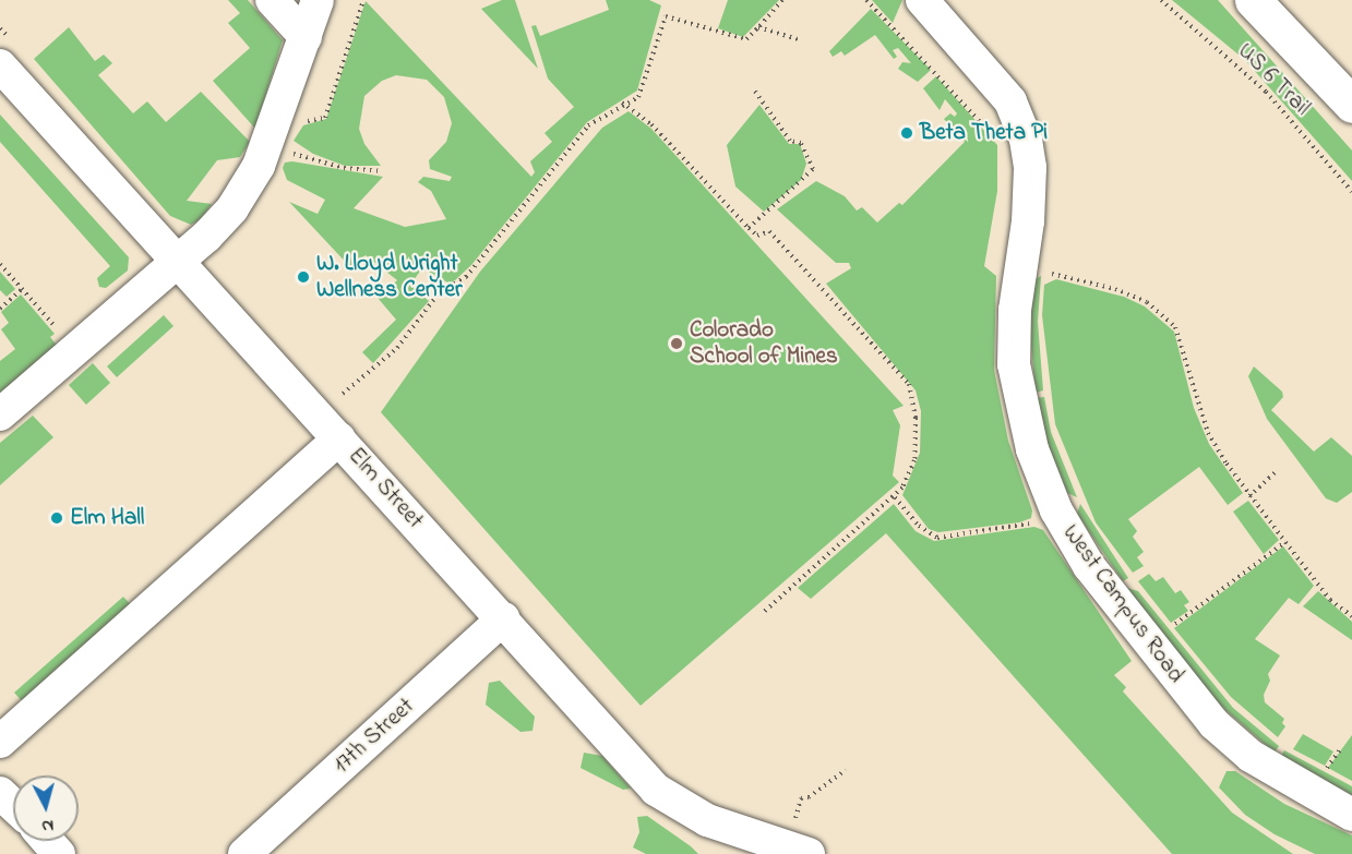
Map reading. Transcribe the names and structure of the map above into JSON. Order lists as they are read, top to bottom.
{
  "streets": {
    "street": ["Elm Street", "West Campus Road", "17th Street"],
    "path": ["US 6 Trail"]
  },
  "crossings": [
    ["Elm Street", "17th Street"]
  ],
  "places": [
    "Beta Theta Pi",
    "W. Lloyd Wright Wellness Center",
    "Colorado School of Mines",
    "Elm Hall"
  ],
  "north": "bottom"
}
